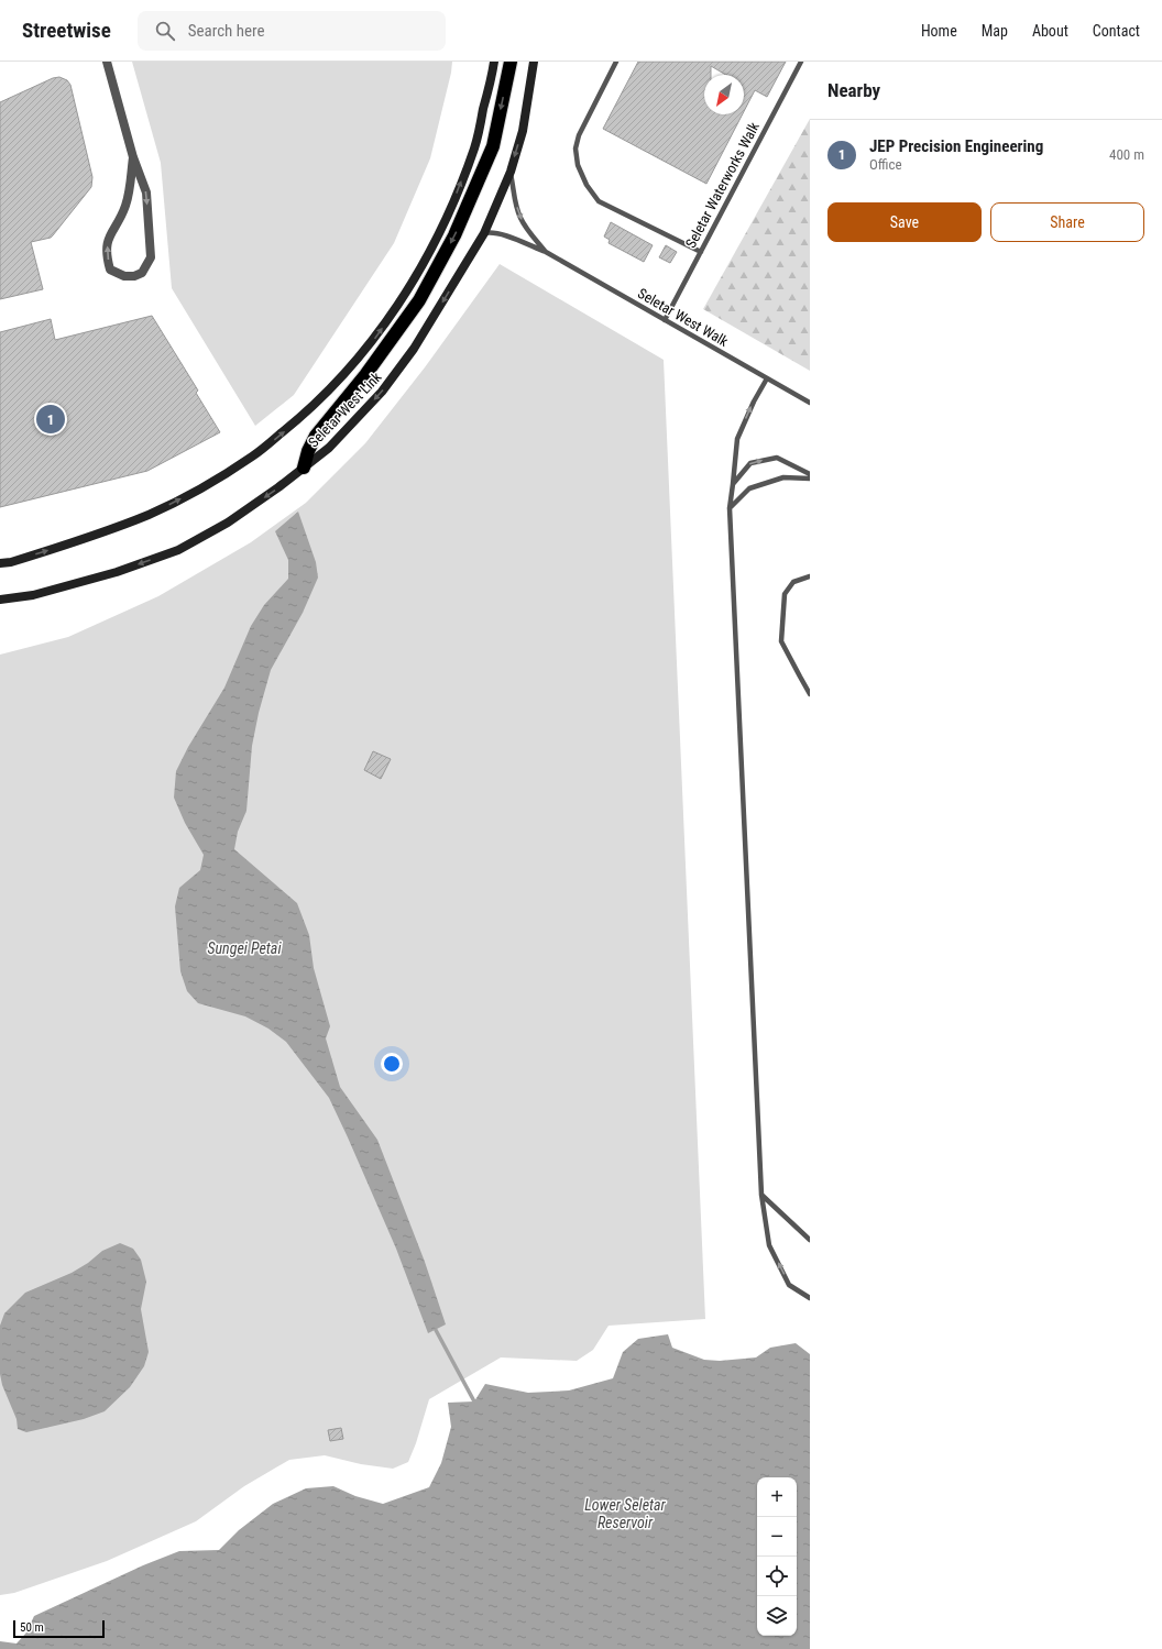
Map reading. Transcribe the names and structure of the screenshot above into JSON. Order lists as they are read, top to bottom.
{
  "streets": {
    "main road": ["Seletar West Link"],
    "lane": ["Seletar Waterworks Walk", "Seletar West Walk"]
  },
  "crossings": [
    ["Seletar Waterworks Walk", "Seletar West Walk"],
    ["Seletar West Walk", "Seletar West Link"]
  ],
  "water": ["Sungei Petai", "Lower Seletar Reservoir"],
  "scale_bar": "50 m",
  "north": "bottom left",
  "page": {
    "header": "Streetwise",
    "search": "Search here",
    "nav": [
      "Home",
      "Map",
      "About",
      "Contact"
    ],
    "heading": "Nearby",
    "list": [
      {
        "mark": "1",
        "name": "JEP Precision Engineering",
        "note": "Office",
        "value": "400 m"
      }
    ],
    "buttons": ["Save", "Share"],
    "pins": "1",
    "map_buttons": ["+", "−"],
    "scale": "50 m"
  }
}
